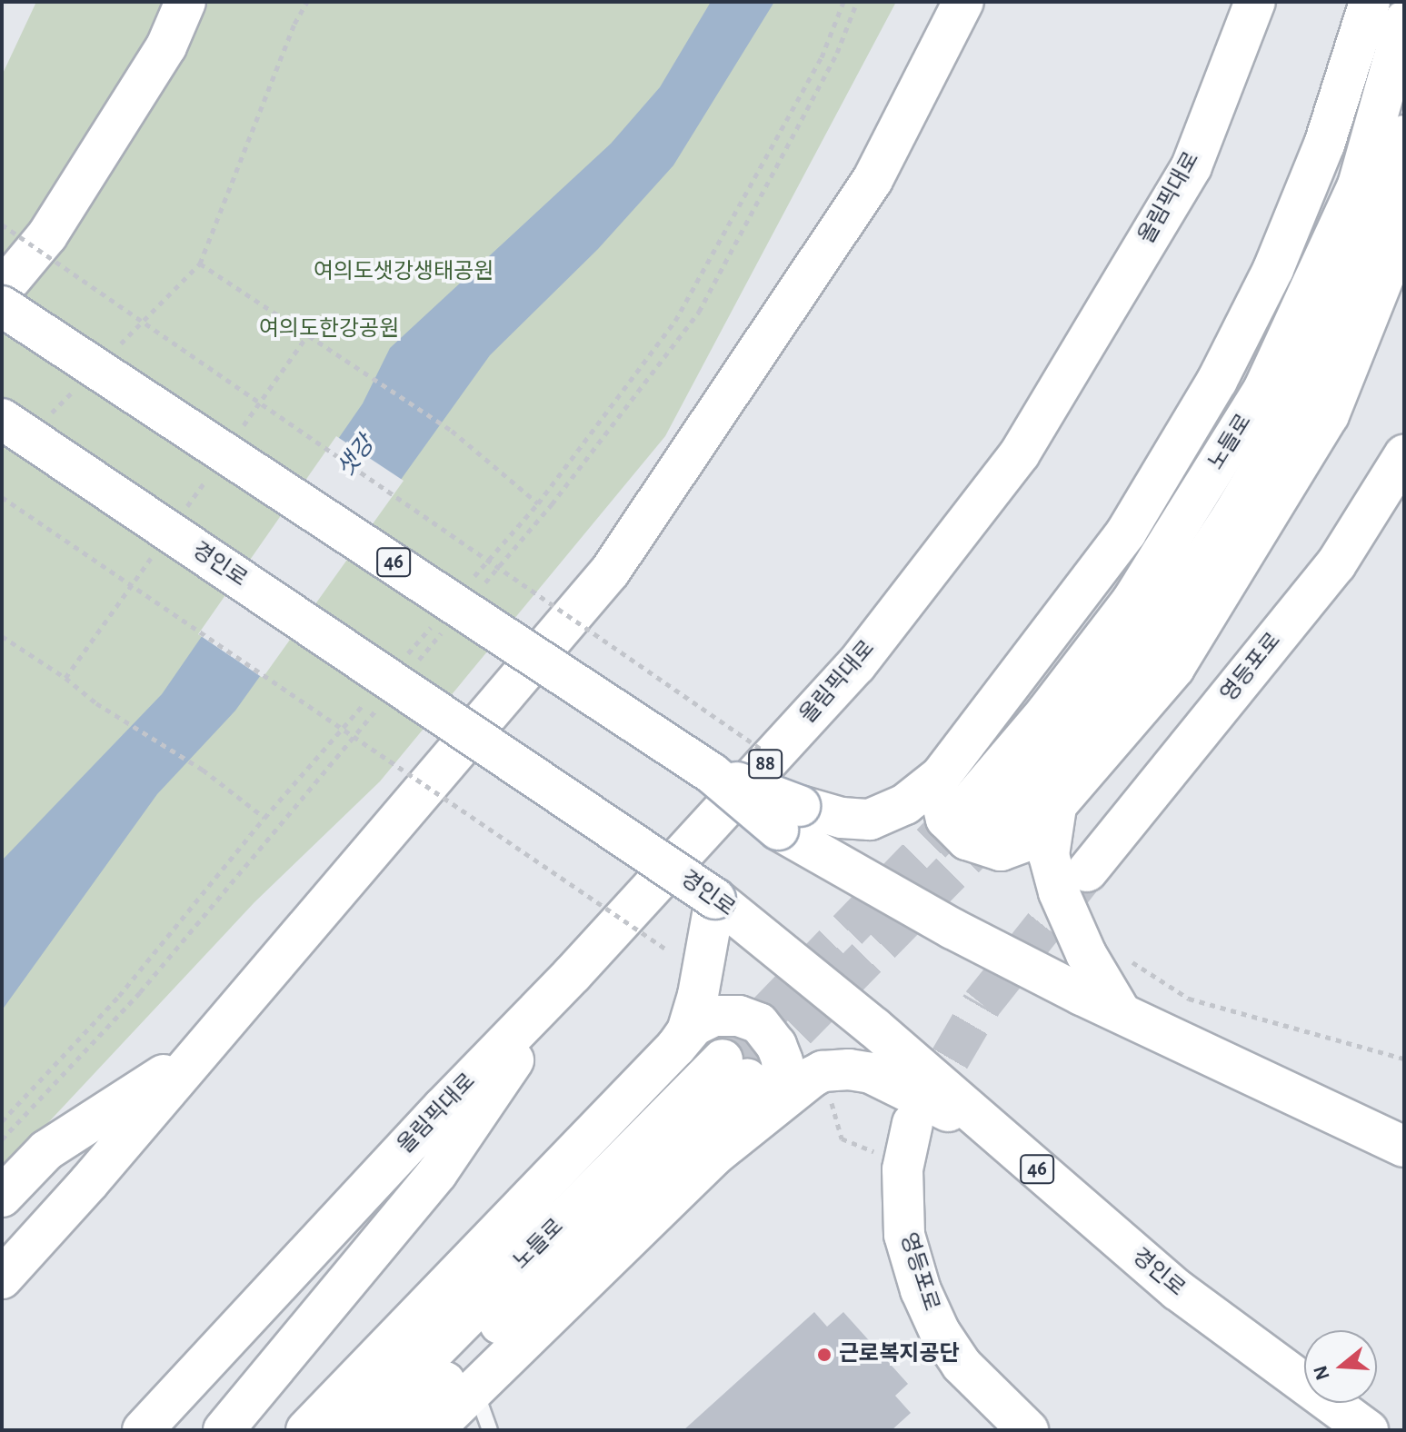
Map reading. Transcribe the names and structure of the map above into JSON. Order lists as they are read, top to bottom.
{
  "streets": {
    "main road": [
      "올림픽대로",
      "노들로",
      "46",
      "경인로",
      "영등포로",
      "88"
    ]
  },
  "water": ["샛강"],
  "parks": ["여의도샛강생태공원", "여의도한강공원"],
  "places": ["근로복지공단"],
  "north": "left"
}
